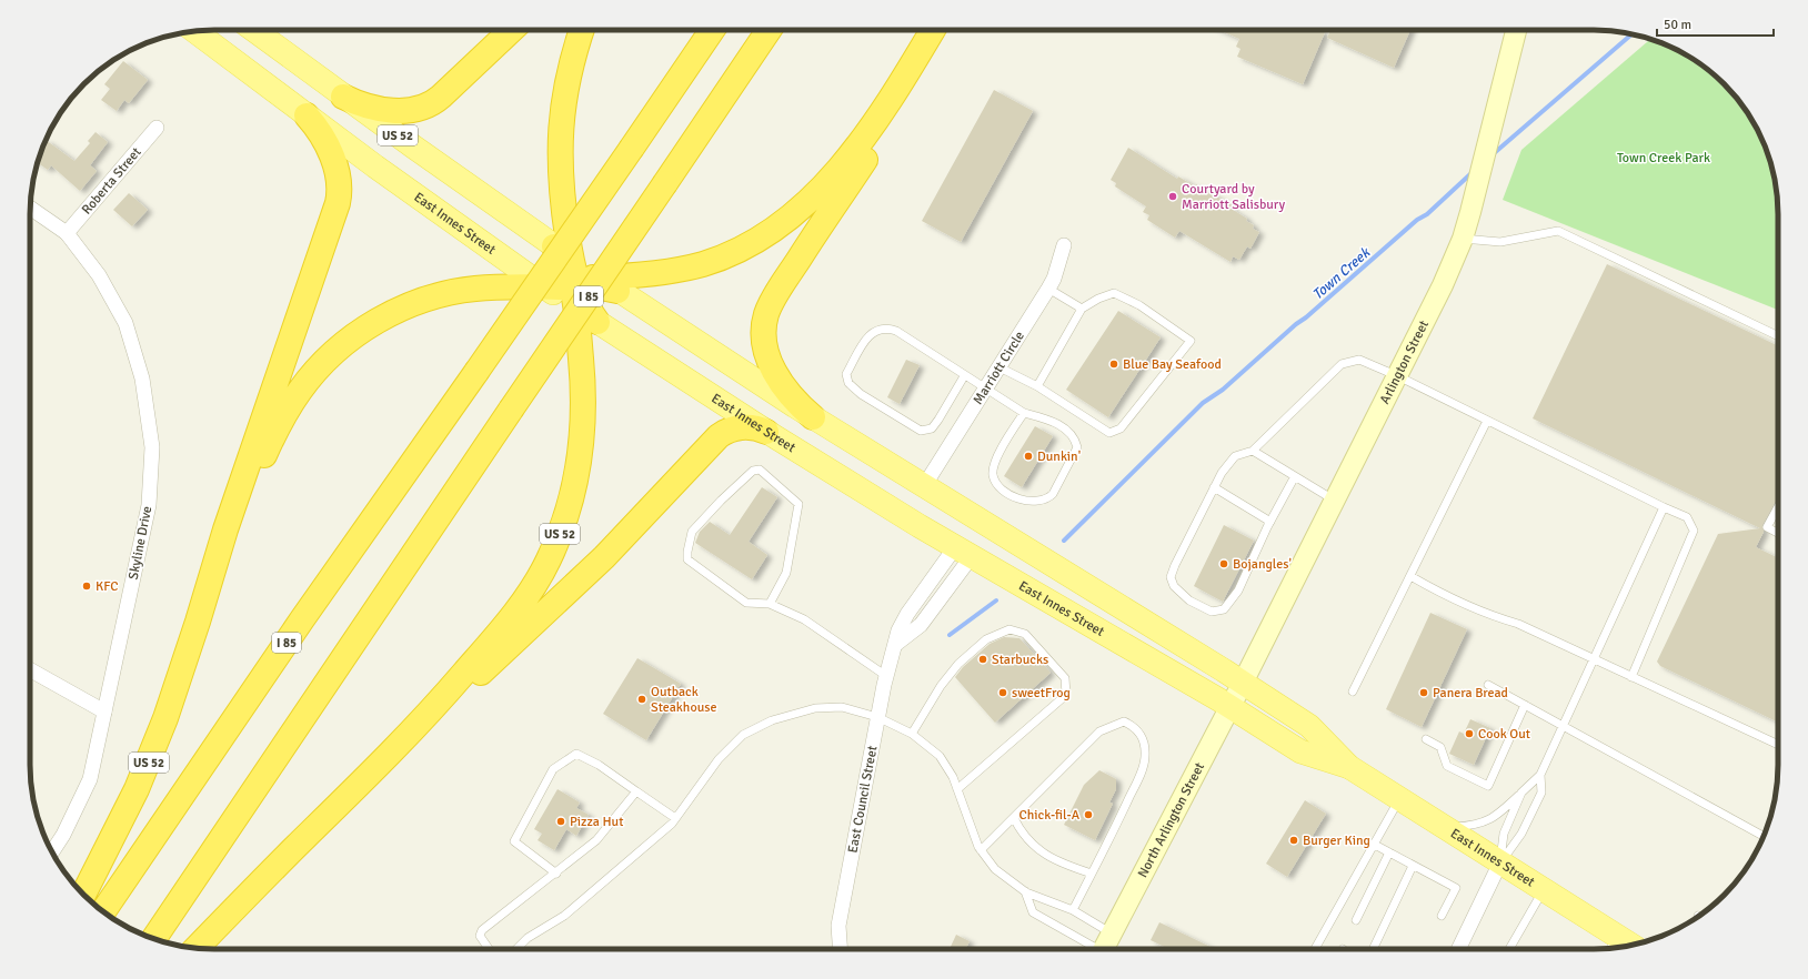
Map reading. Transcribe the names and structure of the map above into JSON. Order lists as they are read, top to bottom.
{
  "streets": {
    "highway": ["US 52", "I 85"],
    "main road": ["East Innes Street"],
    "street": [
      "Roberta Street",
      "Arlington Street",
      "Marriott Circle",
      "Skyline Drive",
      "East Council Street",
      "North Arlington Street"
    ]
  },
  "crossings": [
    ["US 52", "East Innes Street"],
    ["Roberta Street", "Skyline Drive"],
    ["East Innes Street", "Arlington Street"],
    ["East Innes Street", "Marriott Circle"],
    ["East Innes Street", "East Council Street"],
    ["East Innes Street", "North Arlington Street"],
    ["Arlington Street", "North Arlington Street"]
  ],
  "water": ["Town Creek"],
  "parks": ["Town Creek Park"],
  "places": [
    "Courtyard by Marriott Salisbury",
    "Blue Bay Seafood",
    "Dunkin'",
    "Bojangles'",
    "KFC",
    "Starbucks",
    "sweetFrog",
    "Panera Bread",
    "Outback Steakhouse",
    "Cook Out",
    "Chick-fil-A",
    "Pizza Hut",
    "Burger King"
  ],
  "scale_bar": "50 m"
}
